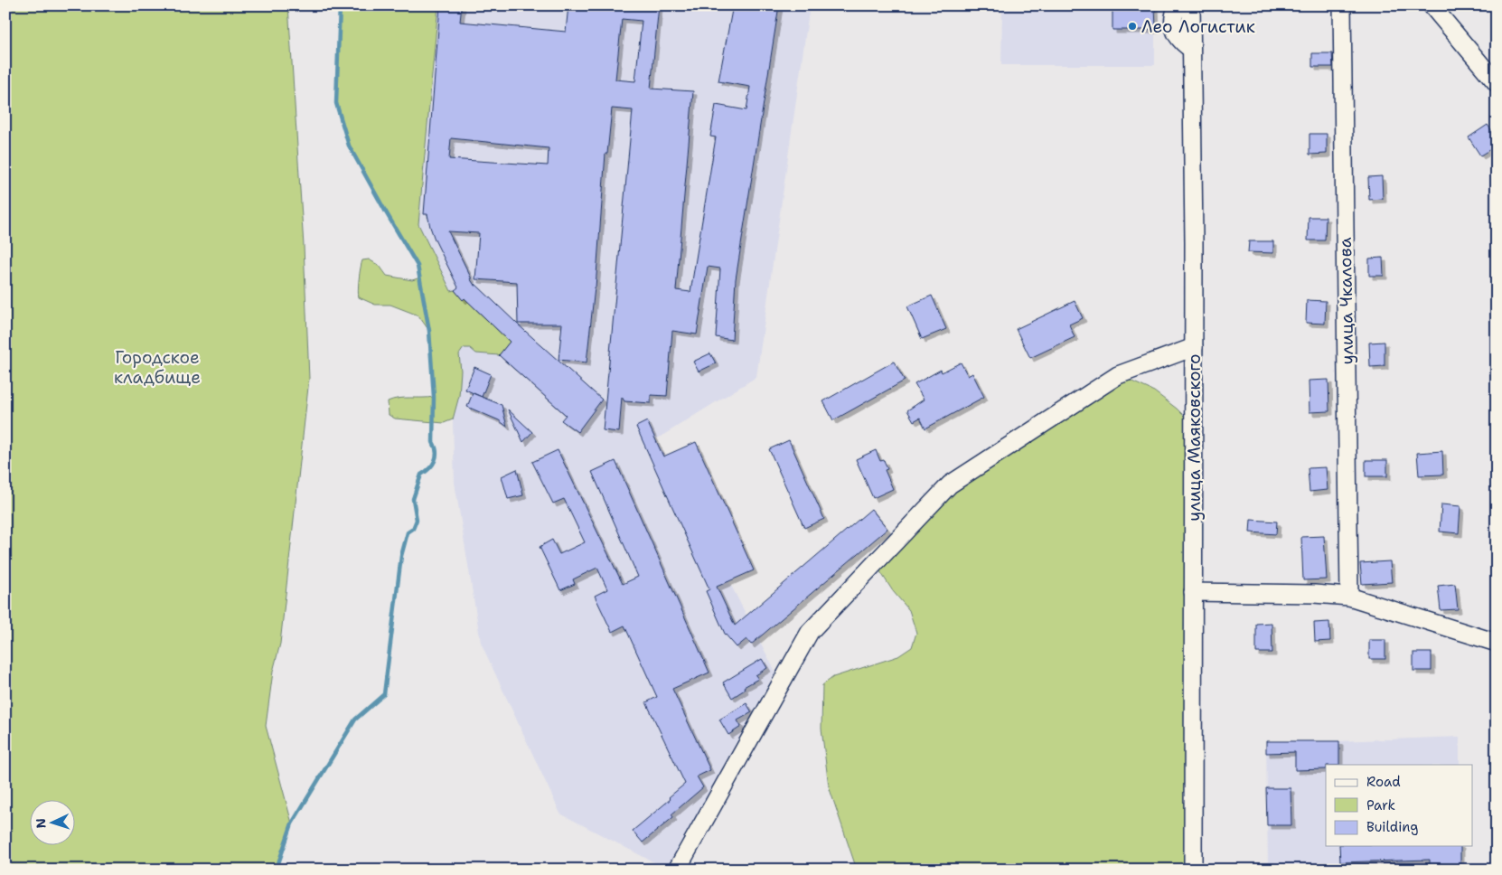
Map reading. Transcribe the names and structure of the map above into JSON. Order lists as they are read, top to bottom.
{
  "streets": {
    "street": ["улица Чкалова", "улица Маяковского"]
  },
  "parks": ["Городское кладбище"],
  "places": ["Лео Логистик"],
  "legend": ["Road", "Park", "Building"],
  "north": "left"
}
